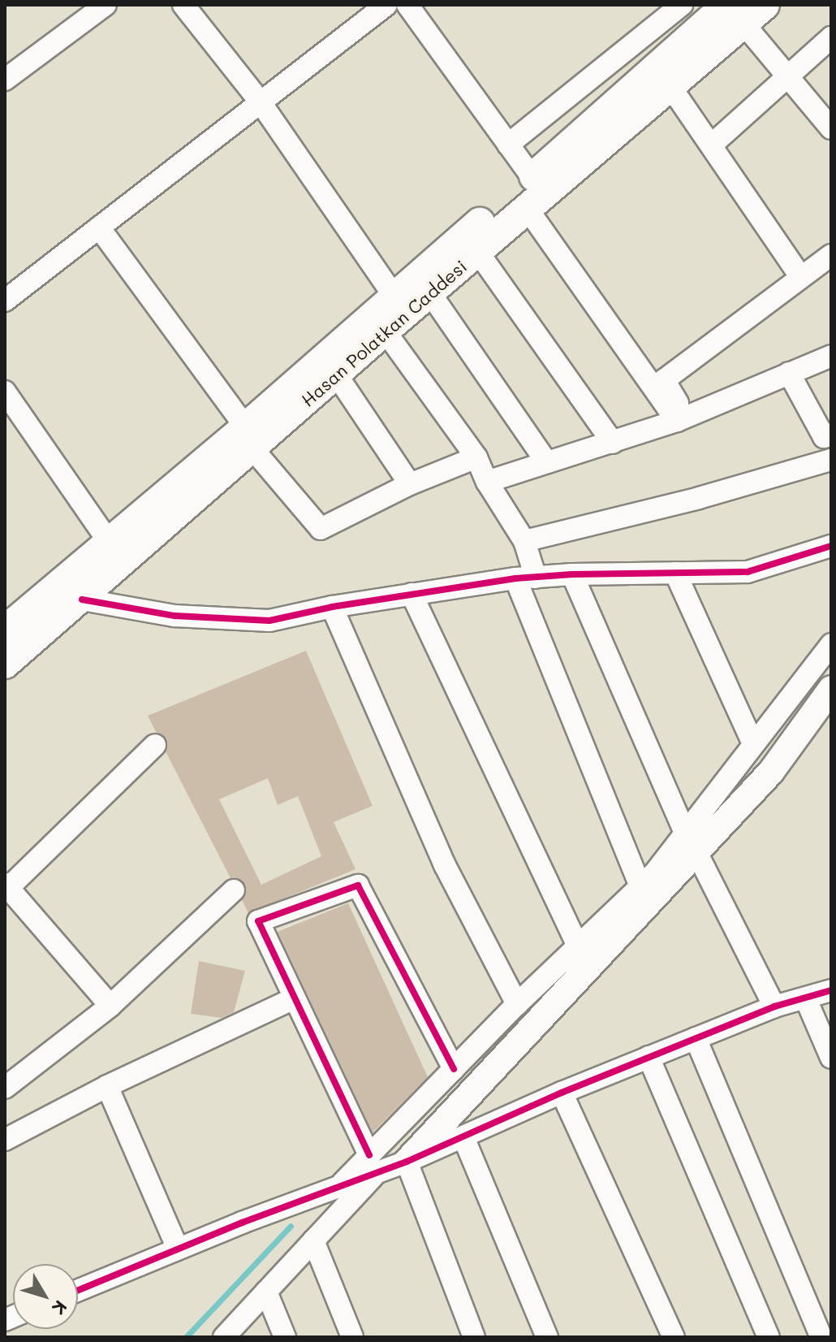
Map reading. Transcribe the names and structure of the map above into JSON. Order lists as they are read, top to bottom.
{
  "streets": {
    "main road": ["Hasan Polatkan Caddesi"]
  },
  "north": "bottom right"
}
